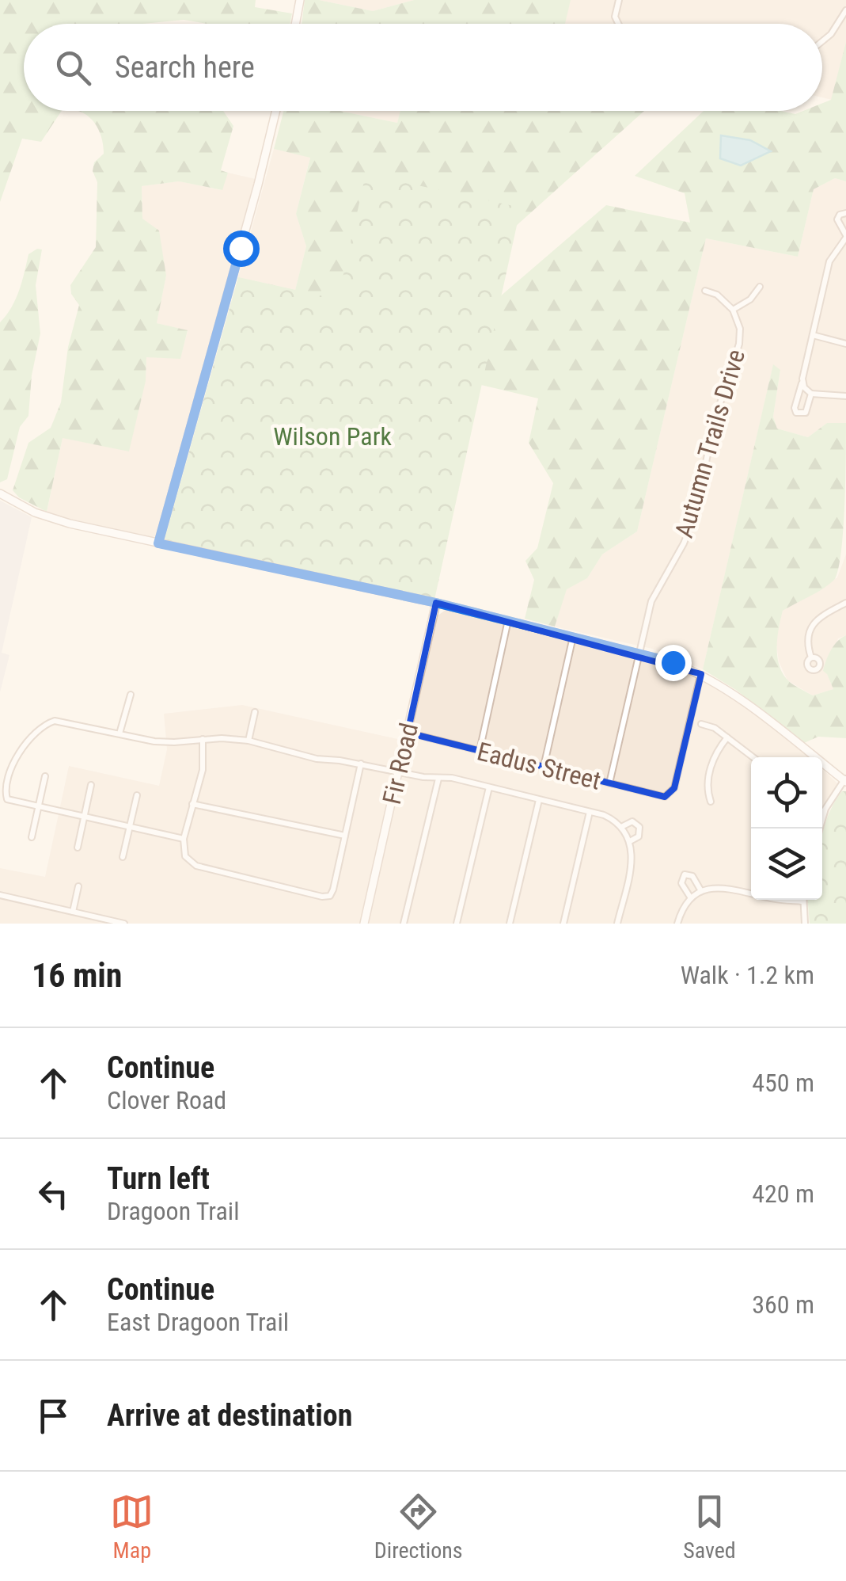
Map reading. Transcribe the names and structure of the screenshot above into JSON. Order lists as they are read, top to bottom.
{
  "streets": {
    "street": ["Autumn Trails Drive", "Fir Road", "Eadus Street"]
  },
  "crossings": [
    ["Autumn Trails Drive", "Eadus Street"],
    ["Fir Road", "Eadus Street"]
  ],
  "parks": ["Wilson Park"],
  "page": {
    "search": "Search here",
    "heading": ["16 min", "Walk · 1.2 km"],
    "list": [
      ["Continue", "Clover Road", "450 m"],
      ["Turn left", "Dragoon Trail", "420 m"],
      ["Continue", "East Dragoon Trail", "360 m"],
      "Arrive at destination"
    ],
    "nav": ["Map", "Directions", "Saved"]
  }
}
